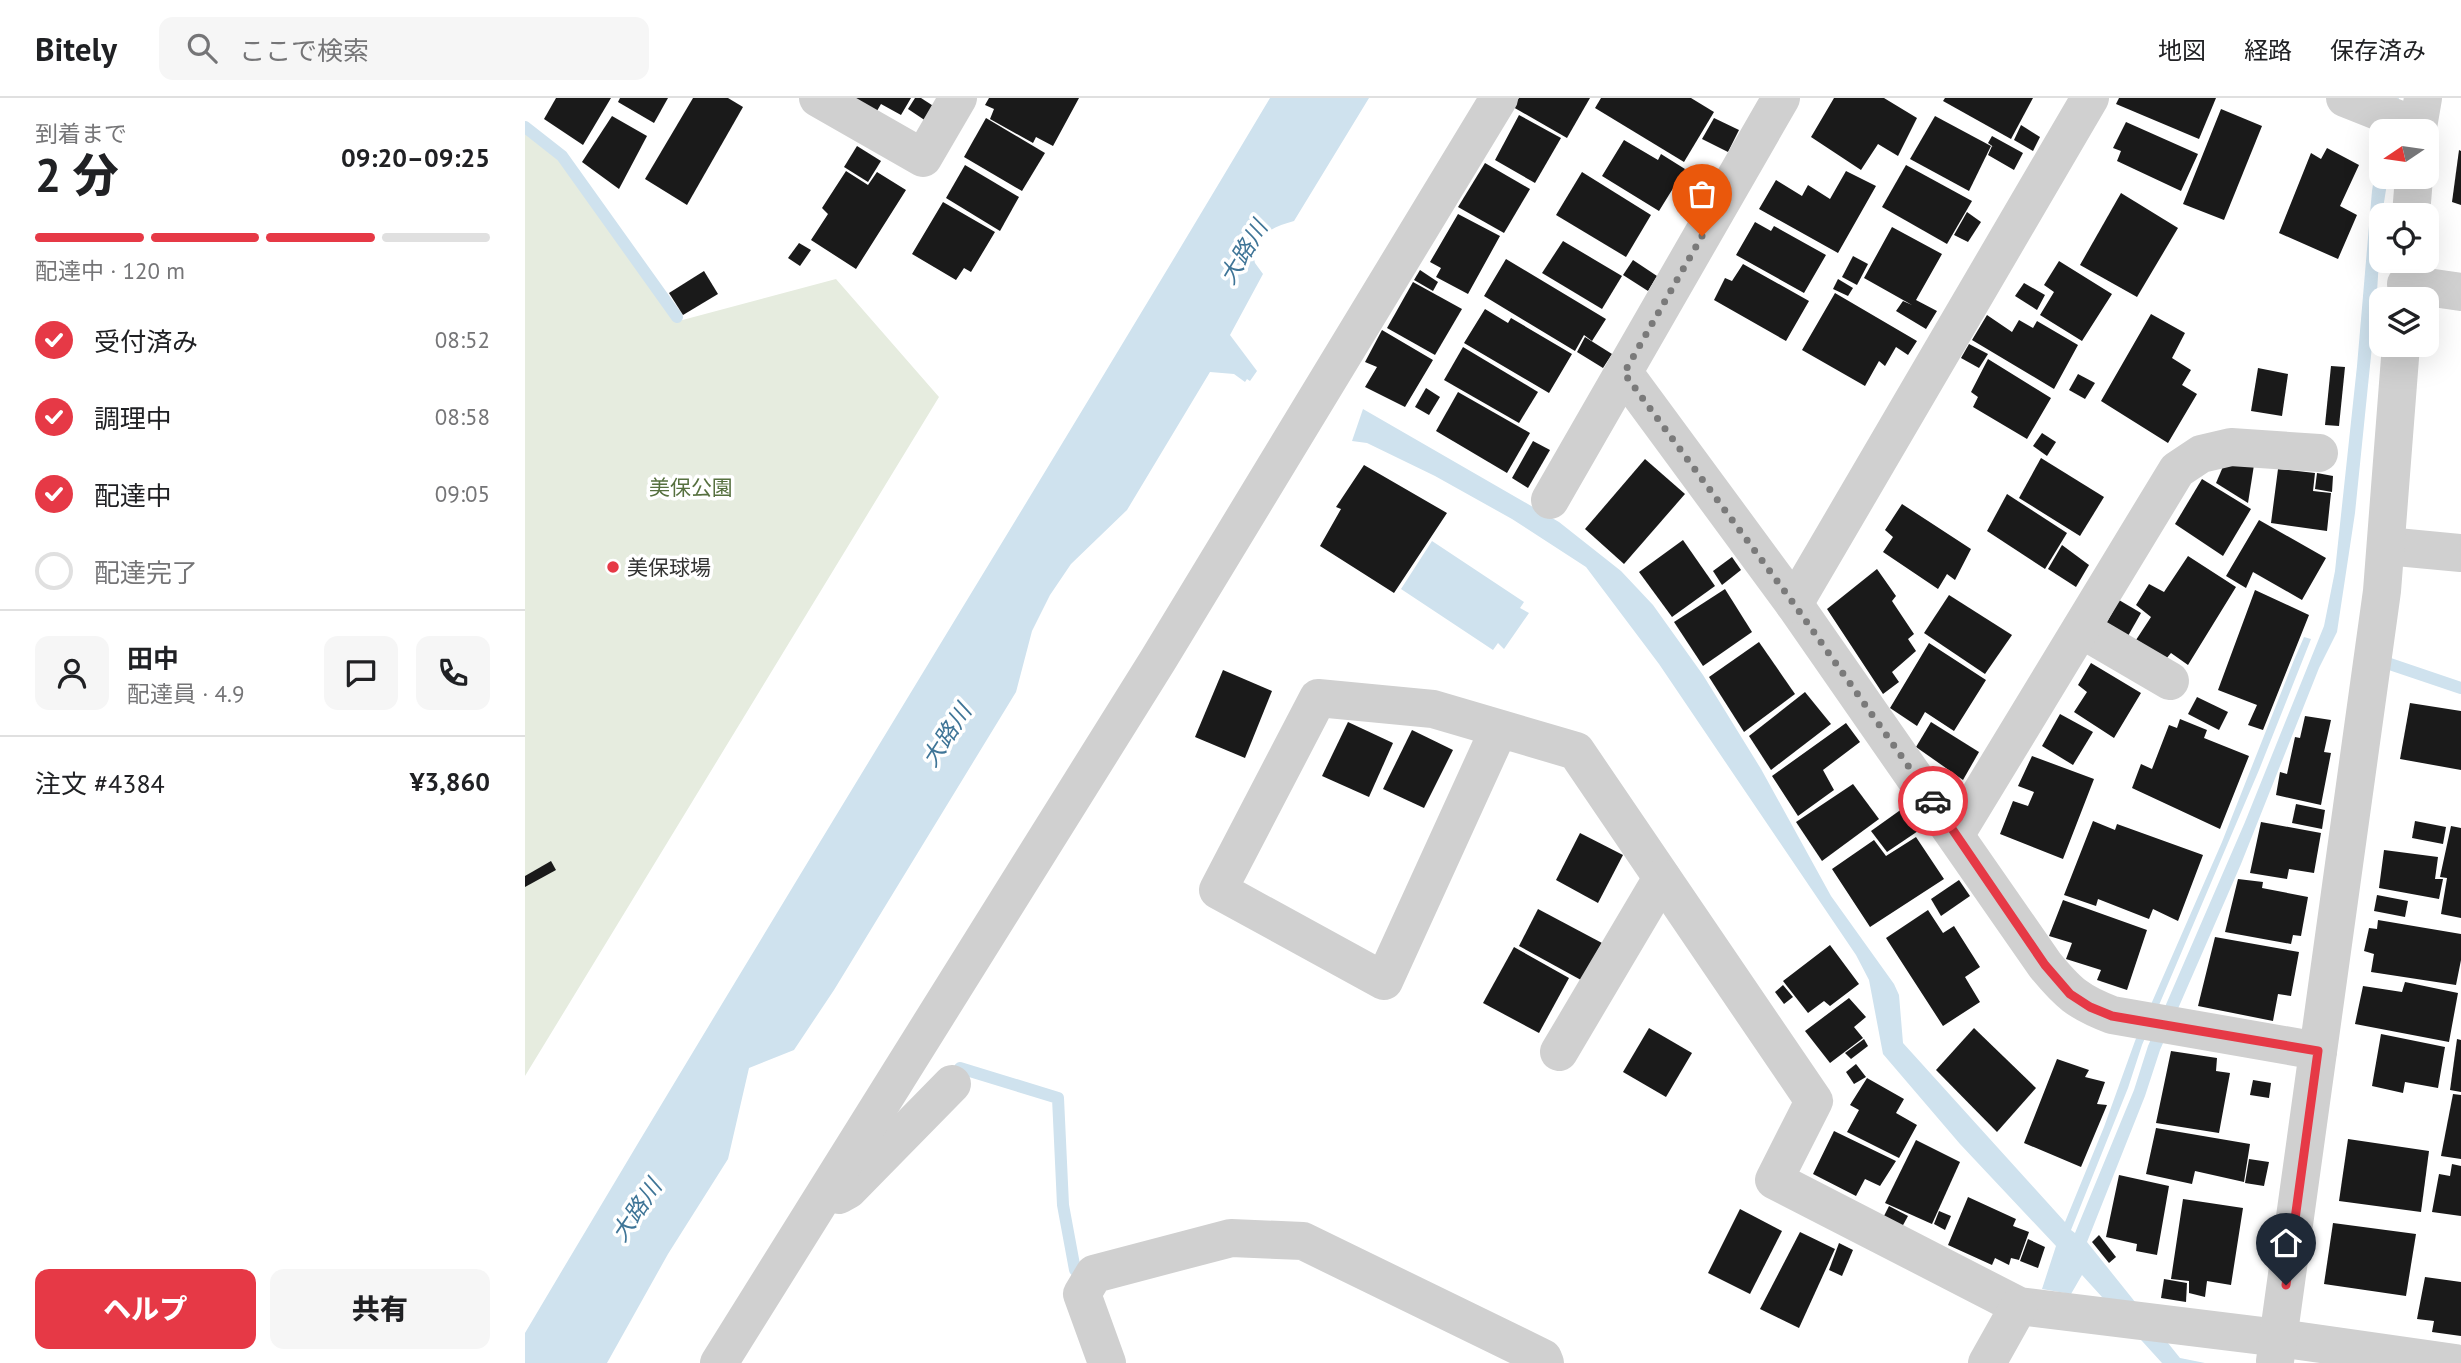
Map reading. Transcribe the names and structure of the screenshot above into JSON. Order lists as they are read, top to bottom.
{
  "water": ["大路川"],
  "parks": ["美保公園"],
  "places": ["美保球場"],
  "north": "left",
  "page": {
    "header": "Bitely",
    "search": "ここで検索",
    "nav": ["地図", "経路", "保存済み"],
    "heading": ["2 分", "到着まで", "09:20–09:25"],
    "panel": [
      "田中",
      "配達員 · 4.9",
      "注文 #4384",
      "¥3,860"
    ],
    "bar": "配達中 · 120 m",
    "list": [
      ["受付済み", "08:52"],
      ["調理中", "08:58"],
      ["配達中", "09:05"],
      "配達完了"
    ],
    "buttons": ["ヘルプ", "共有"]
  }
}
